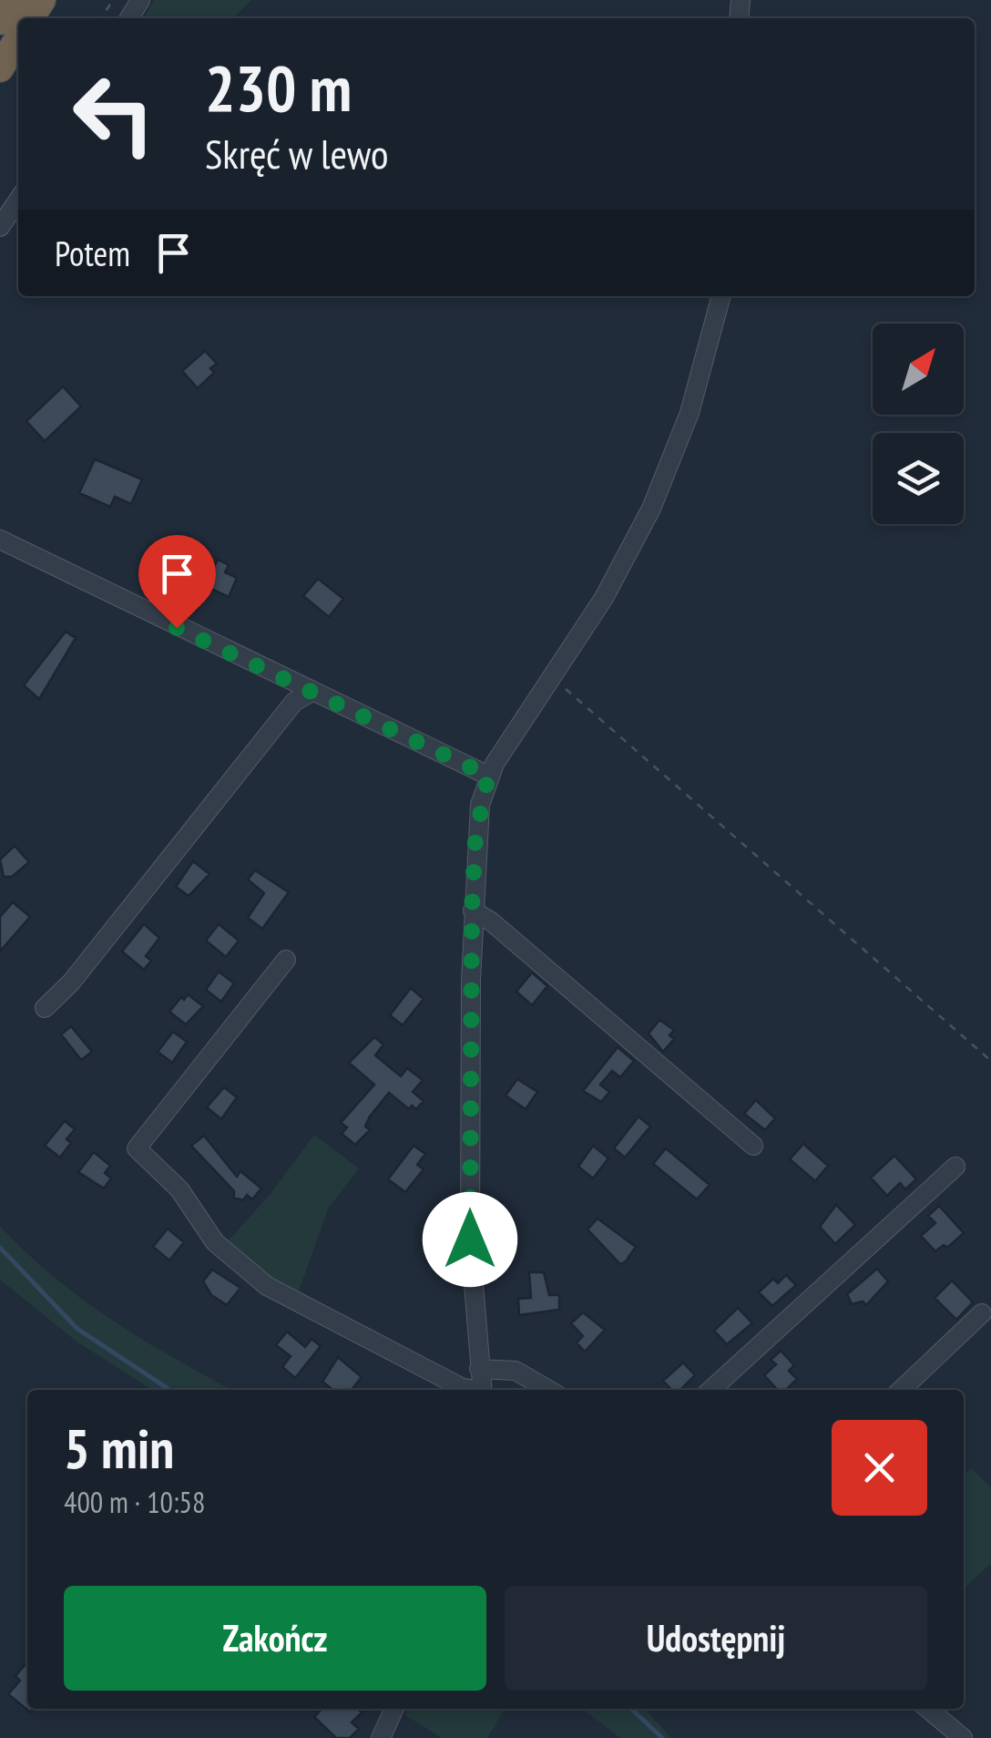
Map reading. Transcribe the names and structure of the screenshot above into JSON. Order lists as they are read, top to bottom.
{
  "north": "top right",
  "page": {
    "turn": ["230 m", "Skręć w lewo"],
    "then": "Potem",
    "heading": ["5 min", "400 m · 10:58"],
    "buttons": ["Zakończ", "Udostępnij"]
  }
}
